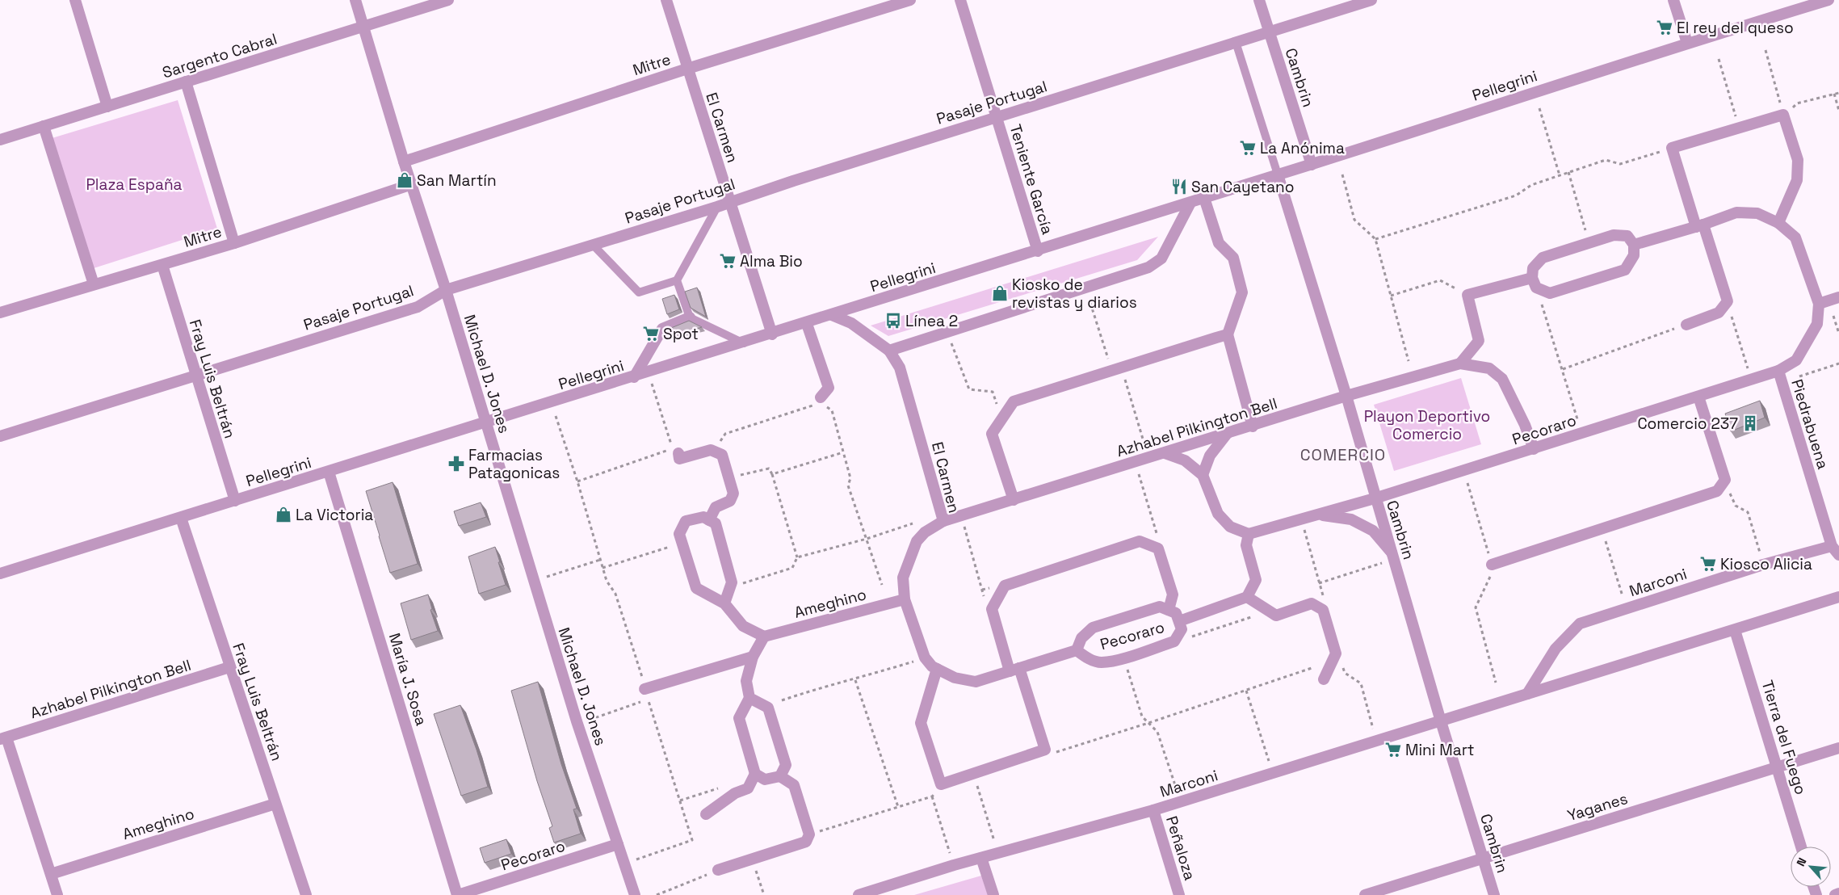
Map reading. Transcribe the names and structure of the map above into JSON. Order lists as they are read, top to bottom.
{
  "streets": {
    "street": [
      "Sargento Cabral",
      "Mitre",
      "Cambrin",
      "Pellegrini",
      "Pasaje Portugal",
      "El Carmen",
      "Teniente García",
      "Michael D. Jones",
      "Fray Luis Beltrán",
      "Piedrabuena",
      "Azhabel Pilkington Bell",
      "Pecoraro",
      "Marconi",
      "Ameghino",
      "María J. Sosa",
      "Tierra del Fuego",
      "Yaganes",
      "Peñaloza"
    ]
  },
  "crossings": [
    ["Sargento Cabral", "Michael D. Jones"],
    ["Mitre", "El Carmen"],
    ["Mitre", "Michael D. Jones"],
    ["Mitre", "Fray Luis Beltrán"],
    ["Cambrin", "Pellegrini"],
    ["Cambrin", "Pasaje Portugal"],
    ["Cambrin", "Azhabel Pilkington Bell"],
    ["Cambrin", "Pecoraro"],
    ["Cambrin", "Marconi"],
    ["Cambrin", "Yaganes"],
    ["Pellegrini", "El Carmen"],
    ["Pellegrini", "Teniente García"],
    ["Pellegrini", "Michael D. Jones"],
    ["Pellegrini", "Fray Luis Beltrán"],
    ["Pellegrini", "María J. Sosa"],
    ["Pasaje Portugal", "El Carmen"],
    ["Pasaje Portugal", "Teniente García"],
    ["Pasaje Portugal", "Michael D. Jones"],
    ["Pasaje Portugal", "Fray Luis Beltrán"],
    ["El Carmen", "Azhabel Pilkington Bell"],
    ["El Carmen", "Ameghino"],
    ["Michael D. Jones", "Pecoraro"],
    ["Fray Luis Beltrán", "Azhabel Pilkington Bell"],
    ["Fray Luis Beltrán", "Ameghino"],
    ["Piedrabuena", "Pecoraro"],
    ["Piedrabuena", "Marconi"],
    ["Azhabel Pilkington Bell", "Pecoraro"],
    ["Pecoraro", "María J. Sosa"],
    ["Marconi", "Tierra del Fuego"],
    ["Marconi", "Peñaloza"],
    ["Tierra del Fuego", "Yaganes"]
  ],
  "districts": ["COMERCIO"],
  "parks": ["Plaza España", "Playon Deportivo Comercio"],
  "places": {
    "supermarket": [
      "El rey del queso",
      "La Anónima",
      "Alma Bio",
      "Spot",
      "Kiosco Alicia",
      "Mini Mart"
    ],
    "shop": ["San Martín", "Kiosko de revistas y diarios", "La Victoria"],
    "restaurant": ["San Cayetano"],
    "bus stop": ["Línea 2"],
    "building": ["Comercio 237"],
    "pharmacy": ["Farmacias Patagonicas"]
  },
  "north": "top left"
}
